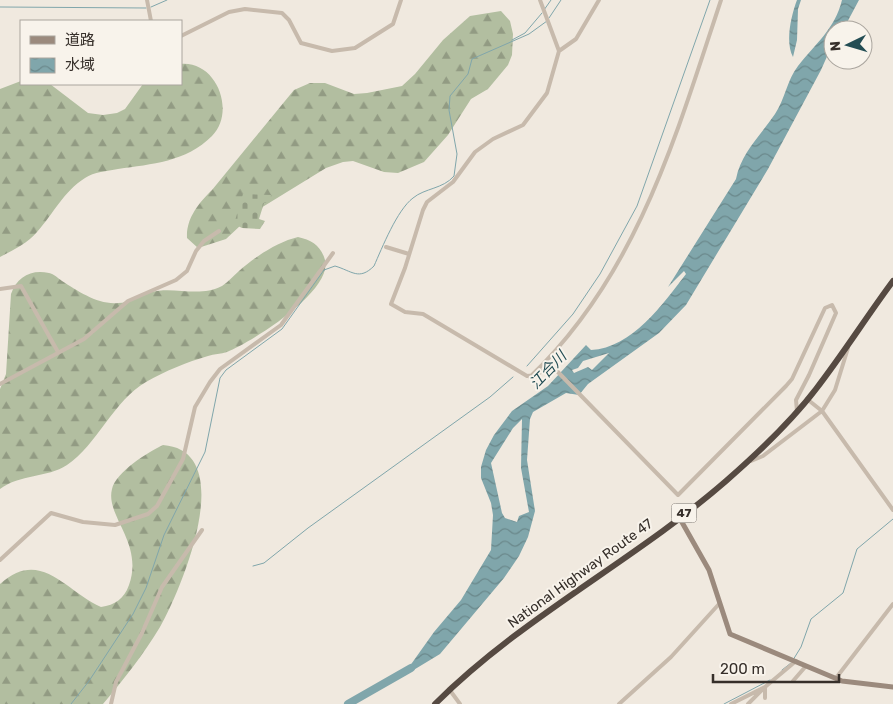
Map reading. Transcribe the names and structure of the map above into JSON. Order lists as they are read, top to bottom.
{
  "streets": {
    "highway": ["47", "National Highway Route 47"]
  },
  "water": ["江合川"],
  "legend": ["道路", "水域"],
  "scale_bar": "200 m",
  "north": "left"
}
